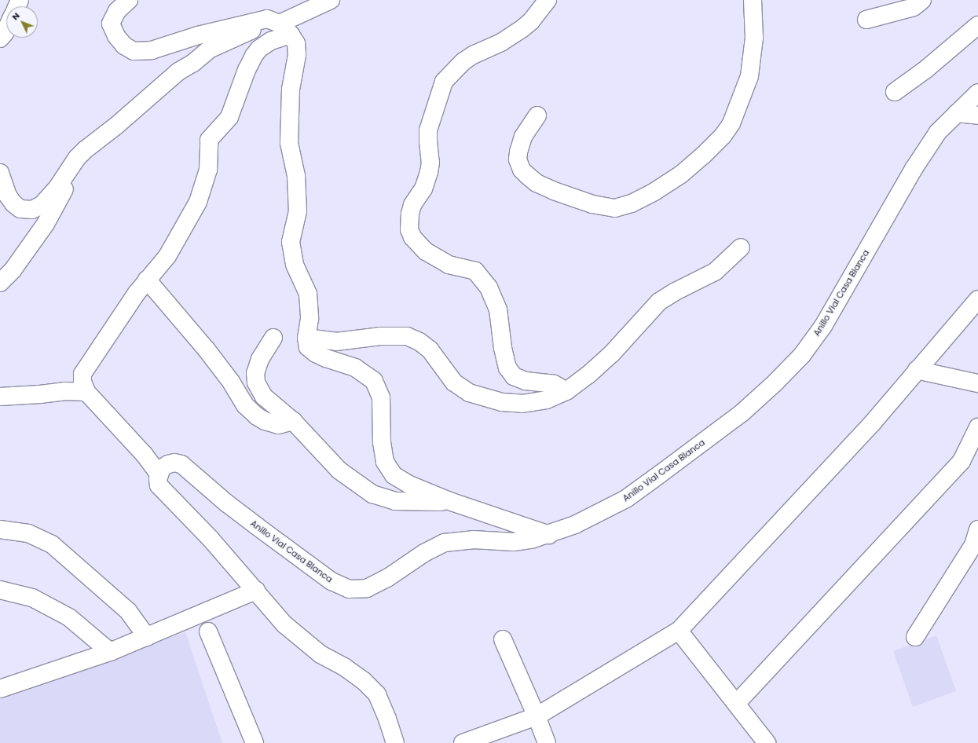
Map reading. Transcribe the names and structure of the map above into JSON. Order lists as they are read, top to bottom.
{
  "streets": {
    "street": ["Anillo Vial Casa Blanca"]
  },
  "north": "top left"
}
